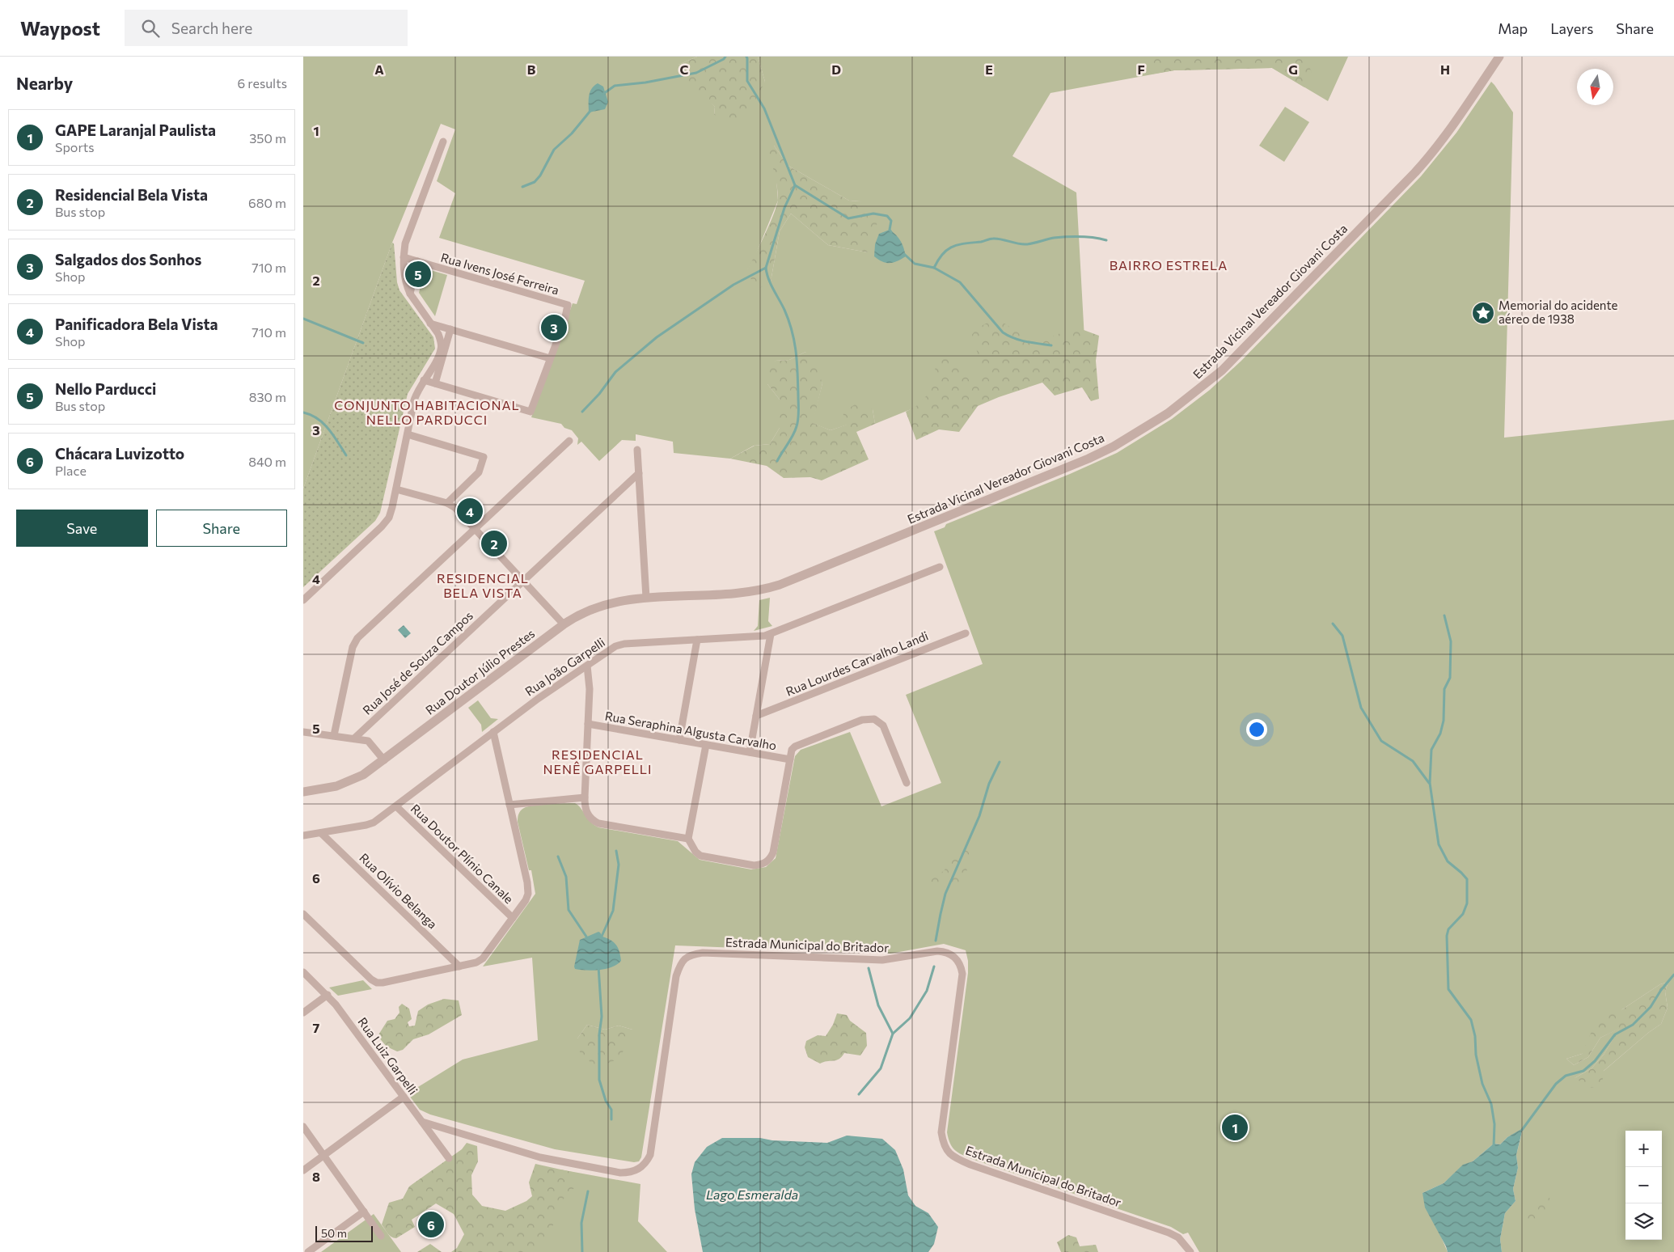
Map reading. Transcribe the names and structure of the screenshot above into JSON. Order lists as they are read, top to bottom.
{
  "streets": {
    "street": [
      "Rua Ivens José Ferreira",
      "Estrada Vicinal Vereador Giovani Costa",
      "Rua José de Souza Campos",
      "Rua Lourdes Carvalho Landi",
      "Rua João Garpelli",
      "Rua Doutor Júlio Prestes",
      "Rua Seraphina Algusta Carvalho",
      "Rua Doutor Plínio Canale",
      "Rua Olívio Belanga",
      "Estrada Municipal do Britador",
      "Rua Luiz Garpelli"
    ]
  },
  "crossings": [
    ["Estrada Vicinal Vereador Giovani Costa", "Rua Doutor Júlio Prestes"],
    ["Rua João Garpelli", "Rua Doutor Plínio Canale"],
    ["Rua João Garpelli", "Rua Olívio Belanga"],
    ["Estrada Municipal do Britador", "Rua Luiz Garpelli"]
  ],
  "districts": [
    "BAIRRO ESTRELA",
    "CONJUNTO HABITACIONAL NELLO PARDUCCI",
    "RESIDENCIAL BELA VISTA",
    "RESIDENCIAL NENÊ GARPELLI"
  ],
  "water": ["Lago Esmeralda"],
  "places": {
    "place": ["Memorial do acidente aéreo de 1938"]
  },
  "scale_bar": "50 m",
  "north": "bottom",
  "page": {
    "header": "Waypost",
    "search": "Search here",
    "nav": ["Map", "Layers", "Share"],
    "heading": ["Nearby", "6 results"],
    "list": [
      {
        "mark": "1",
        "name": "GAPE Laranjal Paulista",
        "note": "Sports",
        "value": "350 m"
      },
      {
        "mark": "2",
        "name": "Residencial Bela Vista",
        "note": "Bus stop",
        "value": "680 m"
      },
      {
        "mark": "3",
        "name": "Salgados dos Sonhos",
        "note": "Shop",
        "value": "710 m"
      },
      {
        "mark": "4",
        "name": "Panificadora Bela Vista",
        "note": "Shop",
        "value": "710 m"
      },
      {
        "mark": "5",
        "name": "Nello Parducci",
        "note": "Bus stop",
        "value": "830 m"
      },
      {
        "mark": "6",
        "name": "Chácara Luvizotto",
        "note": "Place",
        "value": "840 m"
      }
    ],
    "pins": [
      "5",
      "3",
      "4",
      "2",
      "1",
      "6"
    ],
    "buttons": ["Save", "Share"],
    "map_buttons": ["+", "−"],
    "scale": "50 m"
  },
  "grid": {
    "columns": [
      "A",
      "B",
      "C",
      "D",
      "E",
      "F",
      "G",
      "H"
    ],
    "rows": [
      "1",
      "2",
      "3",
      "4",
      "5",
      "6",
      "7",
      "8"
    ]
  }
}
